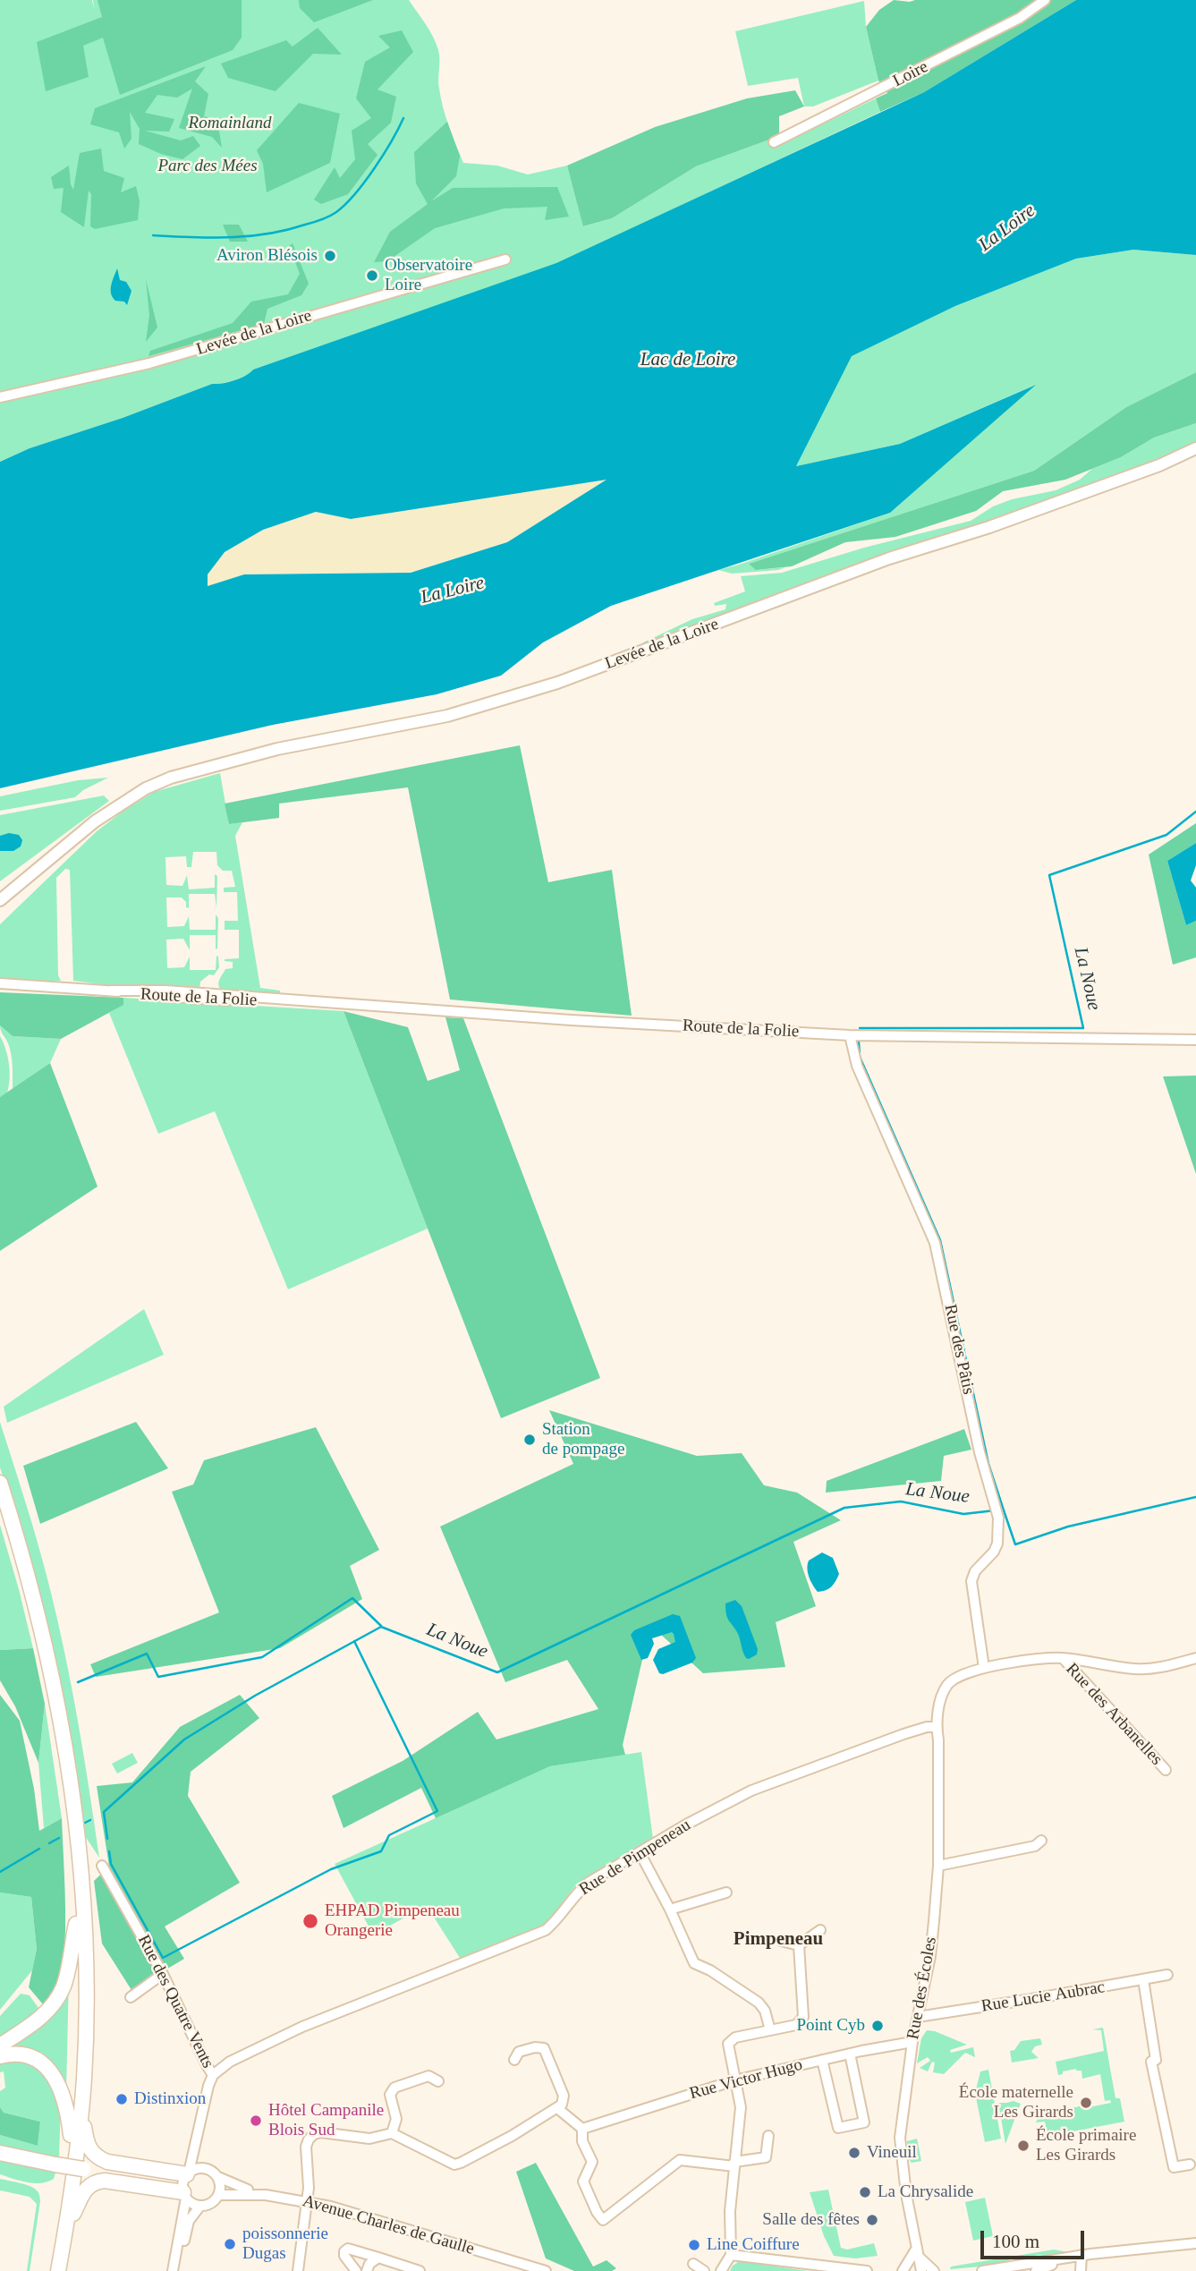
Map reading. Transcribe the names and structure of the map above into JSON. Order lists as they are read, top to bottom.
{
  "streets": {
    "main road": ["Levée de la Loire"],
    "street": [
      "Loire",
      "Route de la Folie",
      "Rue des Pâtis",
      "Rue des Arbanelles",
      "Rue de Pimpeneau",
      "Rue des Écoles",
      "Rue Lucie Aubrac",
      "Rue des Quatre Vents",
      "Rue Victor Hugo",
      "Avenue Charles de Gaulle"
    ]
  },
  "crossings": [
    ["Route de la Folie", "Rue des Pâtis"],
    ["Rue des Pâtis", "Rue des Écoles"],
    ["Rue de Pimpeneau", "Rue des Écoles"],
    ["Rue de Pimpeneau", "Rue des Quatre Vents"],
    ["Rue des Écoles", "Rue Lucie Aubrac"],
    ["Rue des Écoles", "Rue Victor Hugo"],
    ["Rue des Quatre Vents", "Avenue Charles de Gaulle"]
  ],
  "districts": ["Pimpeneau"],
  "water": ["La Loire", "Lac de Loire", "La Noue"],
  "parks": ["Romainland", "Parc des Mées"],
  "places": [
    "Aviron Blésois",
    "Observatoire Loire",
    "Station de pompage",
    "EHPAD Pimpeneau Orangerie",
    "Point Cyb",
    "Distinxion",
    "École maternelle Les Girards",
    "Hôtel Campanile Blois Sud",
    "École primaire Les Girards",
    "Vineuil",
    "La Chrysalide",
    "Salle des fêtes",
    "poissonnerie Dugas",
    "Line Coiffure"
  ],
  "scale_bar": "100 m"
}
